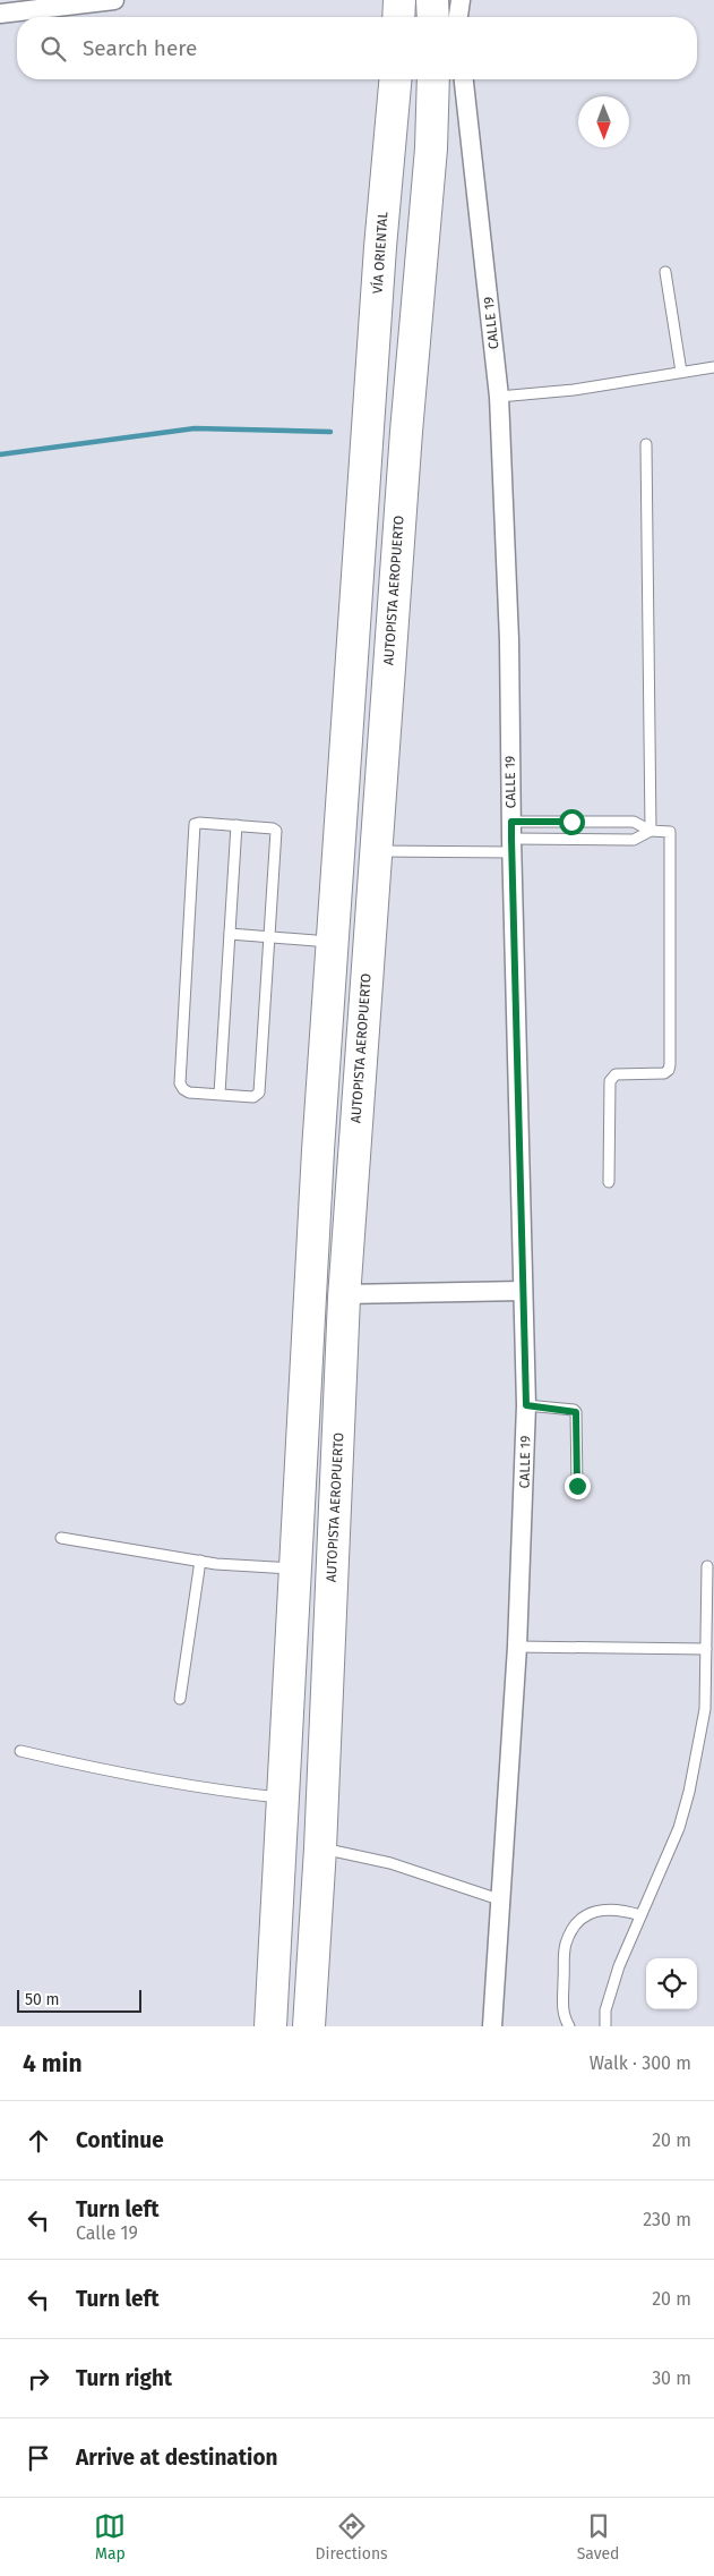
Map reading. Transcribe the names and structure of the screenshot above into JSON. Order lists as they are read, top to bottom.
{
  "streets": {
    "highway": ["VÍA ORIENTAL", "AUTOPISTA AEROPUERTO"],
    "street": ["CALLE 19"]
  },
  "scale_bar": "50 m",
  "north": "bottom",
  "page": {
    "search": "Search here",
    "scale": "50 m",
    "heading": ["4 min", "Walk · 300 m"],
    "list": [
      ["Continue", "20 m"],
      ["Turn left", "Calle 19", "230 m"],
      ["Turn left", "20 m"],
      ["Turn right", "30 m"],
      "Arrive at destination"
    ],
    "nav": ["Map", "Directions", "Saved"]
  }
}
